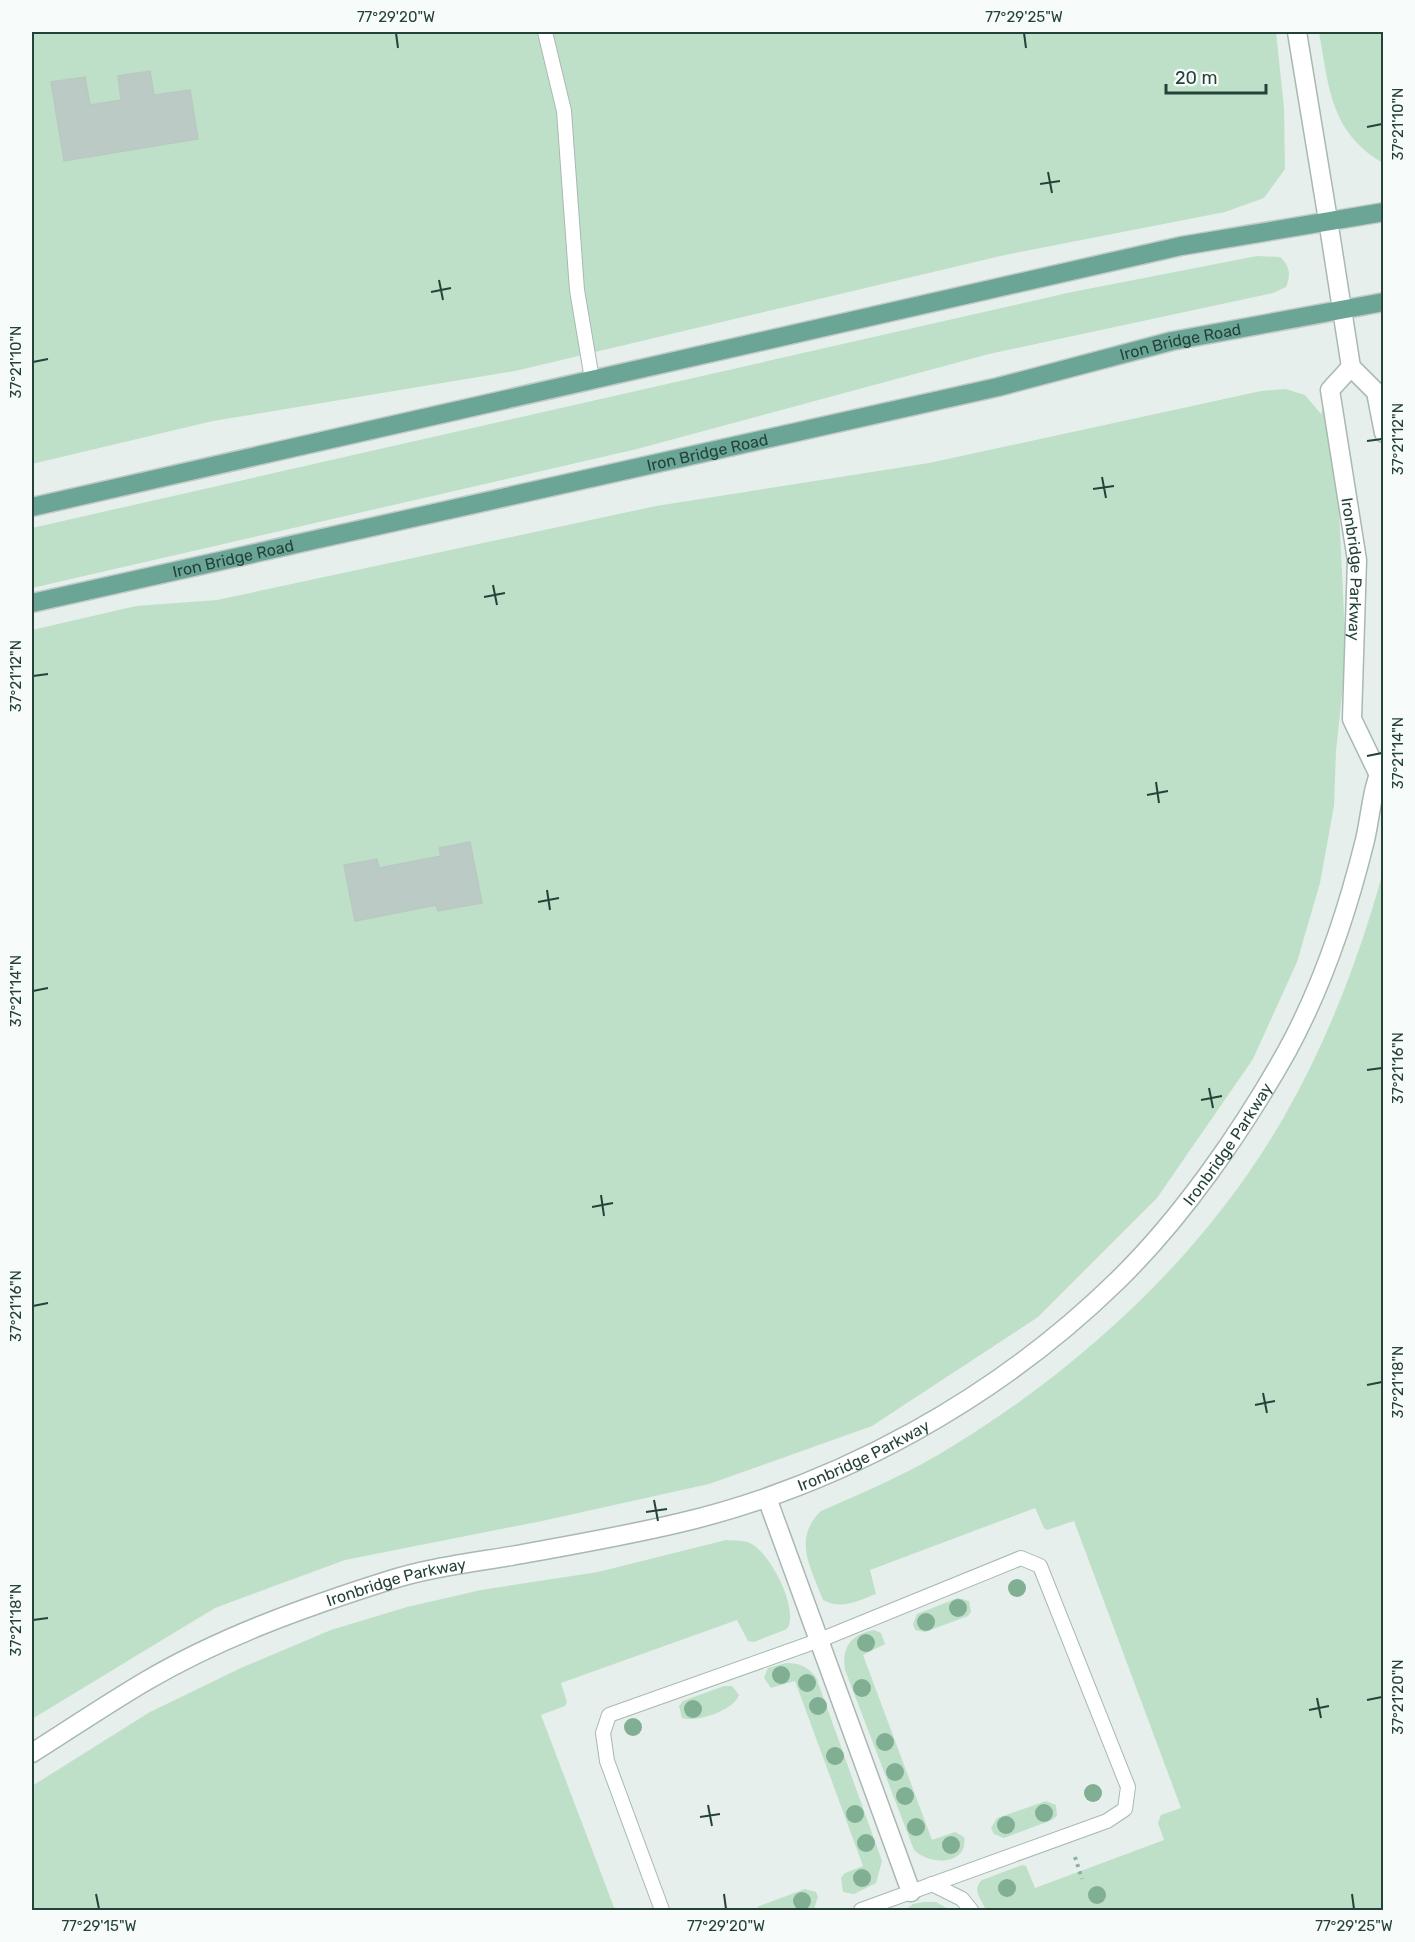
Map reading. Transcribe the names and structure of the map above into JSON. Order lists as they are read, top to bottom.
{
  "streets": {
    "main road": ["Iron Bridge Road"],
    "street": ["Ironbridge Parkway"]
  },
  "scale_bar": "20 m",
  "coordinates": [
    "77°29'20\"W",
    "77°29'25\"W",
    "37°21'10\"N",
    "37°21'12\"N",
    "37°21'14\"N",
    "37°21'16\"N",
    "37°21'18\"N",
    "37°21'20\"N",
    "77°29'15\"W"
  ]
}
